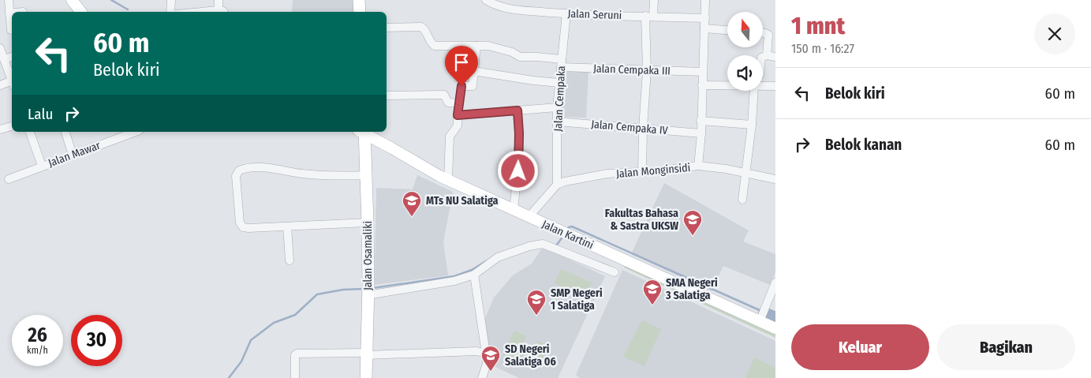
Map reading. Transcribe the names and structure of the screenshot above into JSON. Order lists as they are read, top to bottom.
{
  "streets": {
    "main road": ["Jalan Kartini", "Jalan Osamaliki"],
    "street": [
      "Jalan Seruni",
      "Jalan Cempaka III",
      "Jalan Cempaka",
      "Jalan Cempaka IV",
      "Jalan Mawar",
      "Jalan Monginsidi"
    ]
  },
  "crossings": [
    ["Jalan Seruni", "Jalan Cempaka"],
    ["Jalan Seruni", "Jalan Monginsidi"],
    ["Jalan Cempaka III", "Jalan Cempaka"],
    ["Jalan Cempaka III", "Jalan Monginsidi"],
    ["Jalan Cempaka", "Jalan Cempaka IV"],
    ["Jalan Cempaka", "Jalan Monginsidi"],
    ["Jalan Cempaka IV", "Jalan Monginsidi"],
    ["Jalan Kartini", "Jalan Osamaliki"]
  ],
  "places": {
    "school or university": [
      "MTs NU Salatiga",
      "Fakultas Bahasa & Sastra UKSW",
      "SMA Negeri 3 Salatiga",
      "SMP Negeri 1 Salatiga",
      "SD Negeri Salatiga 06"
    ]
  },
  "north": "top",
  "page": {
    "heading": ["1 mnt", "150 m · 16:27"],
    "turn": ["60 m", "Belok kiri"],
    "list": [
      {
        "name": "Belok kiri",
        "value": "60 m"
      },
      {
        "name": "Belok kanan",
        "value": "60 m"
      }
    ],
    "then": "Lalu",
    "speed": "26 km/h",
    "limit": "30",
    "buttons": ["Keluar", "Bagikan"]
  }
}
